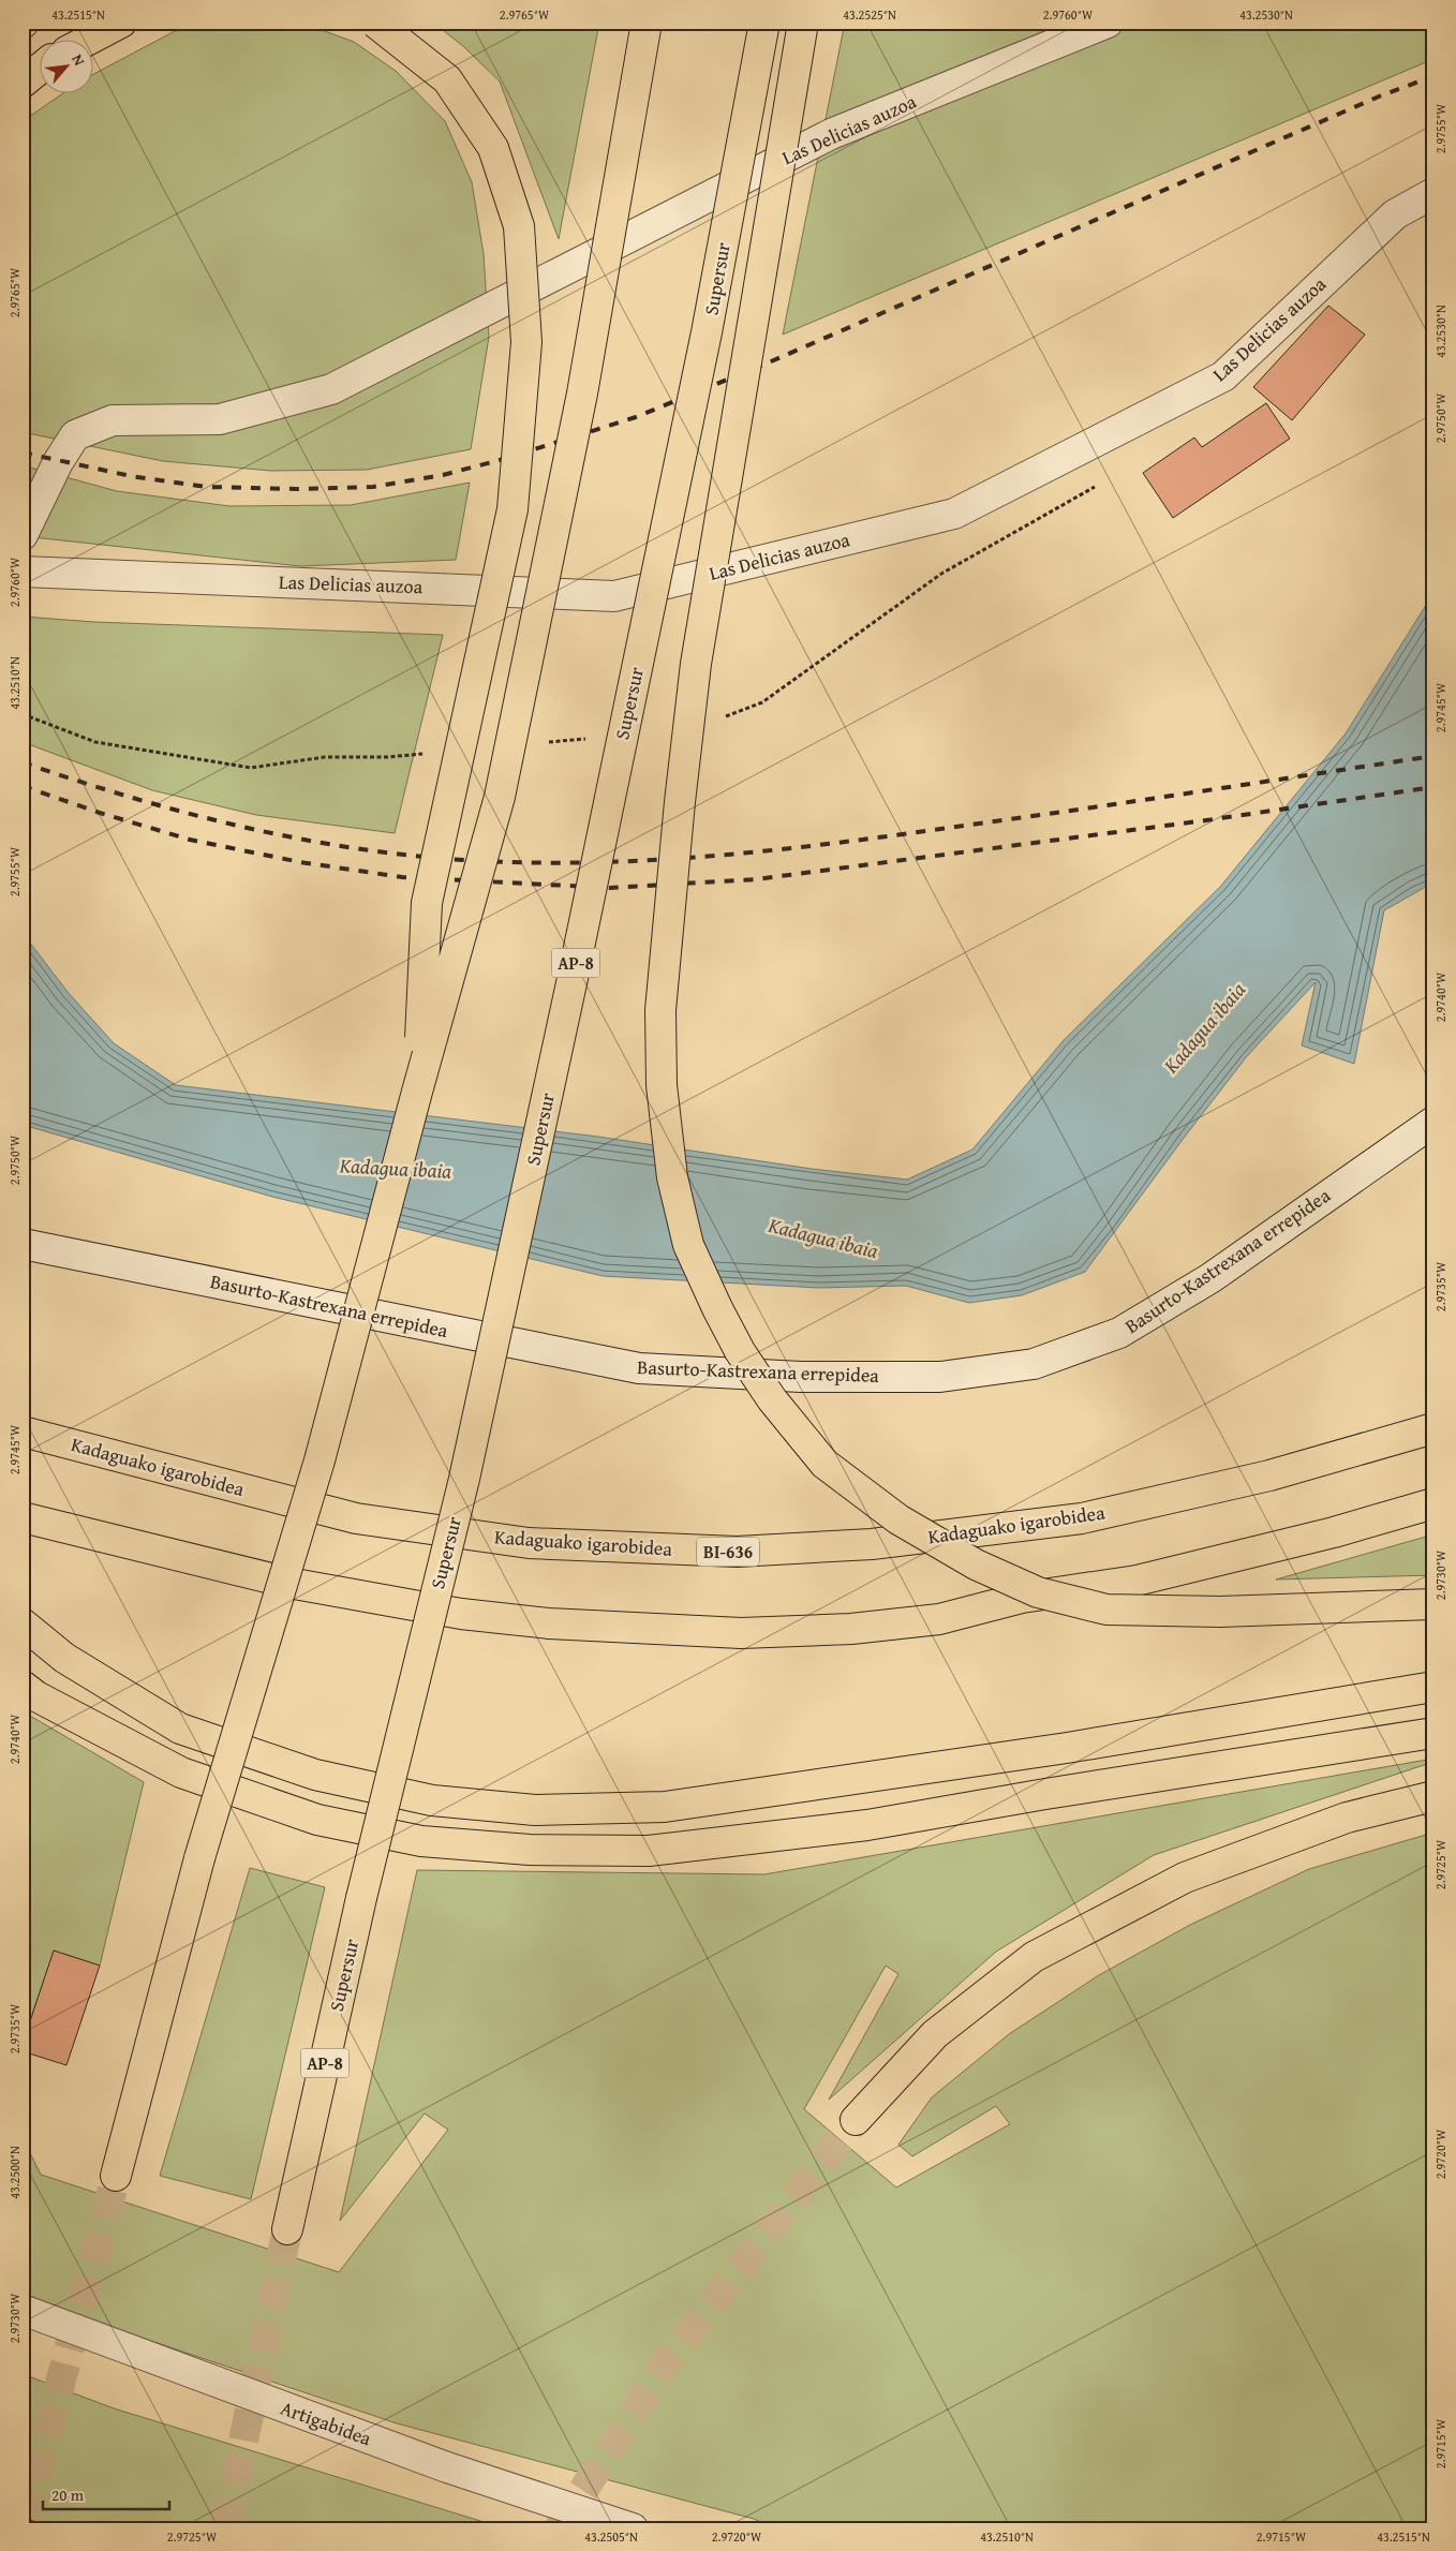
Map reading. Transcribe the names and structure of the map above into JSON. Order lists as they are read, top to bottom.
{
  "streets": {
    "highway": [
      "Supersur",
      "AP-8",
      "Kadaguako igarobidea",
      "BI-636"
    ],
    "street": ["Las Delicias auzoa", "Basurto-Kastrexana errepidea", "Artigabidea"]
  },
  "water": ["Kadagua ibaia"],
  "scale_bar": "20 m",
  "north": "top right",
  "coordinates": [
    "43.2515°N",
    "2.9765°W",
    "43.2525°N",
    "2.9760°W",
    "43.2530°N",
    "2.9755°W",
    "2.9750°W",
    "43.2510°N",
    "2.9745°W",
    "2.9740°W",
    "2.9735°W",
    "2.9730°W",
    "2.9725°W",
    "2.9720°W",
    "43.2500°N",
    "2.9715°W",
    "43.2505°N"
  ]
}
